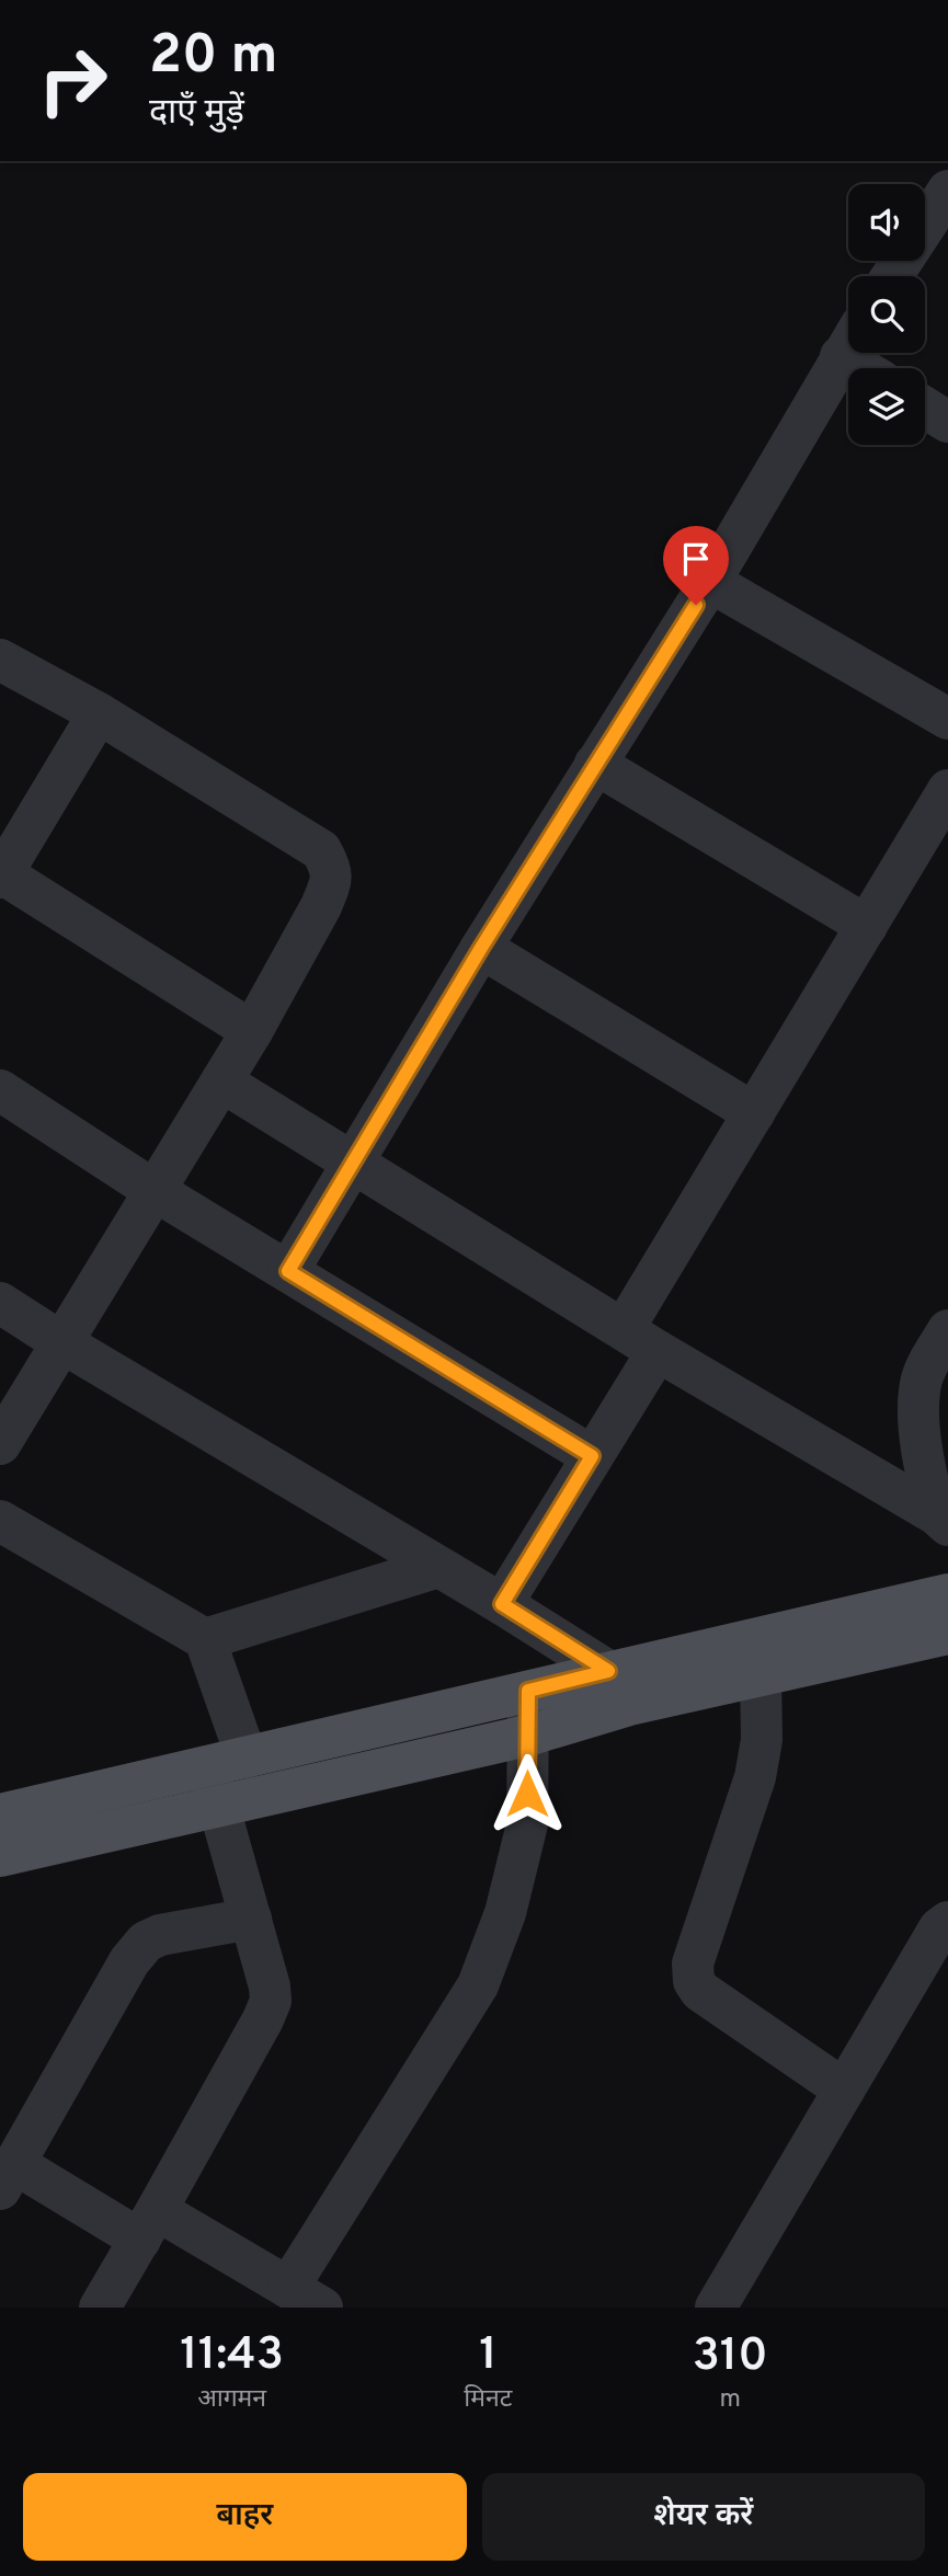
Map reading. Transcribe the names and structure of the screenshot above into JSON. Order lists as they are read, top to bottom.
{
  "page": {
    "turn": ["20 m", "दाएँ मुड़ें"],
    "eta": [
      "11:43",
      "आगमन",
      "1",
      "मिनट",
      "310",
      "m"
    ],
    "buttons": ["बाहर", "शेयर करें"]
  }
}
